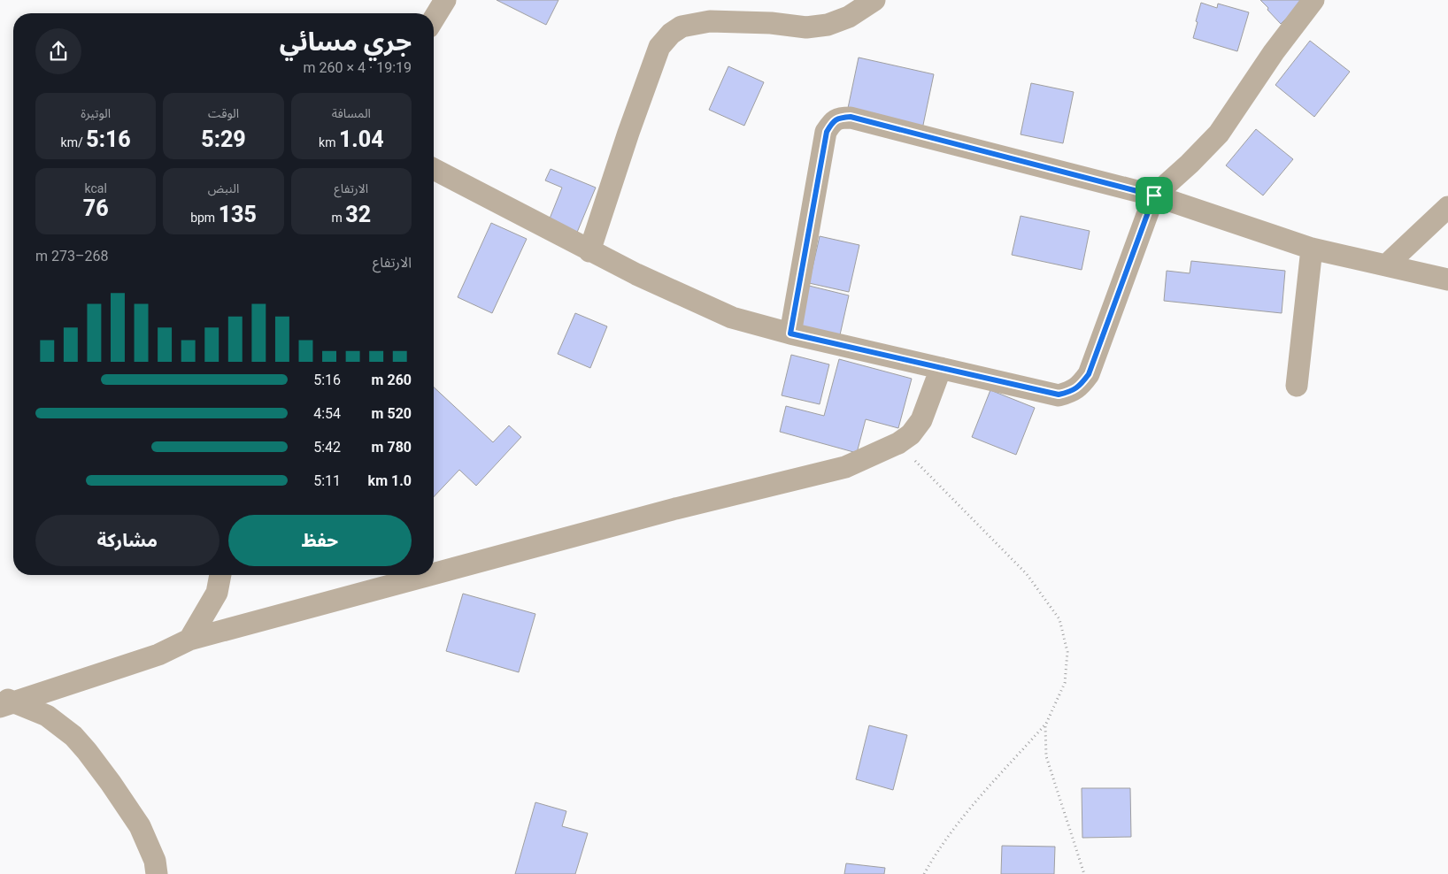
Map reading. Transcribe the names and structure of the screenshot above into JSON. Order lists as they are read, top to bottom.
{
  "page": {
    "heading": ["جري مسائي", "19:19 · 4 × 260 m"],
    "stats": [
      ["المسافة", "1.04 km"],
      ["الوقت", "5:29"],
      ["الوتيرة", "5:16 /km"],
      ["الارتفاع", "32 m"],
      ["النبض", "135 bpm"],
      ["kcal", "76"]
    ],
    "chart": ["الارتفاع", "268–273 m"],
    "list": [
      {
        "name": "260 m",
        "note": "5:16"
      },
      {
        "name": "520 m",
        "note": "4:54"
      },
      {
        "name": "780 m",
        "note": "5:42"
      },
      {
        "name": "1.0 km",
        "note": "5:11"
      }
    ],
    "buttons": ["حفظ", "مشاركة"]
  }
}
